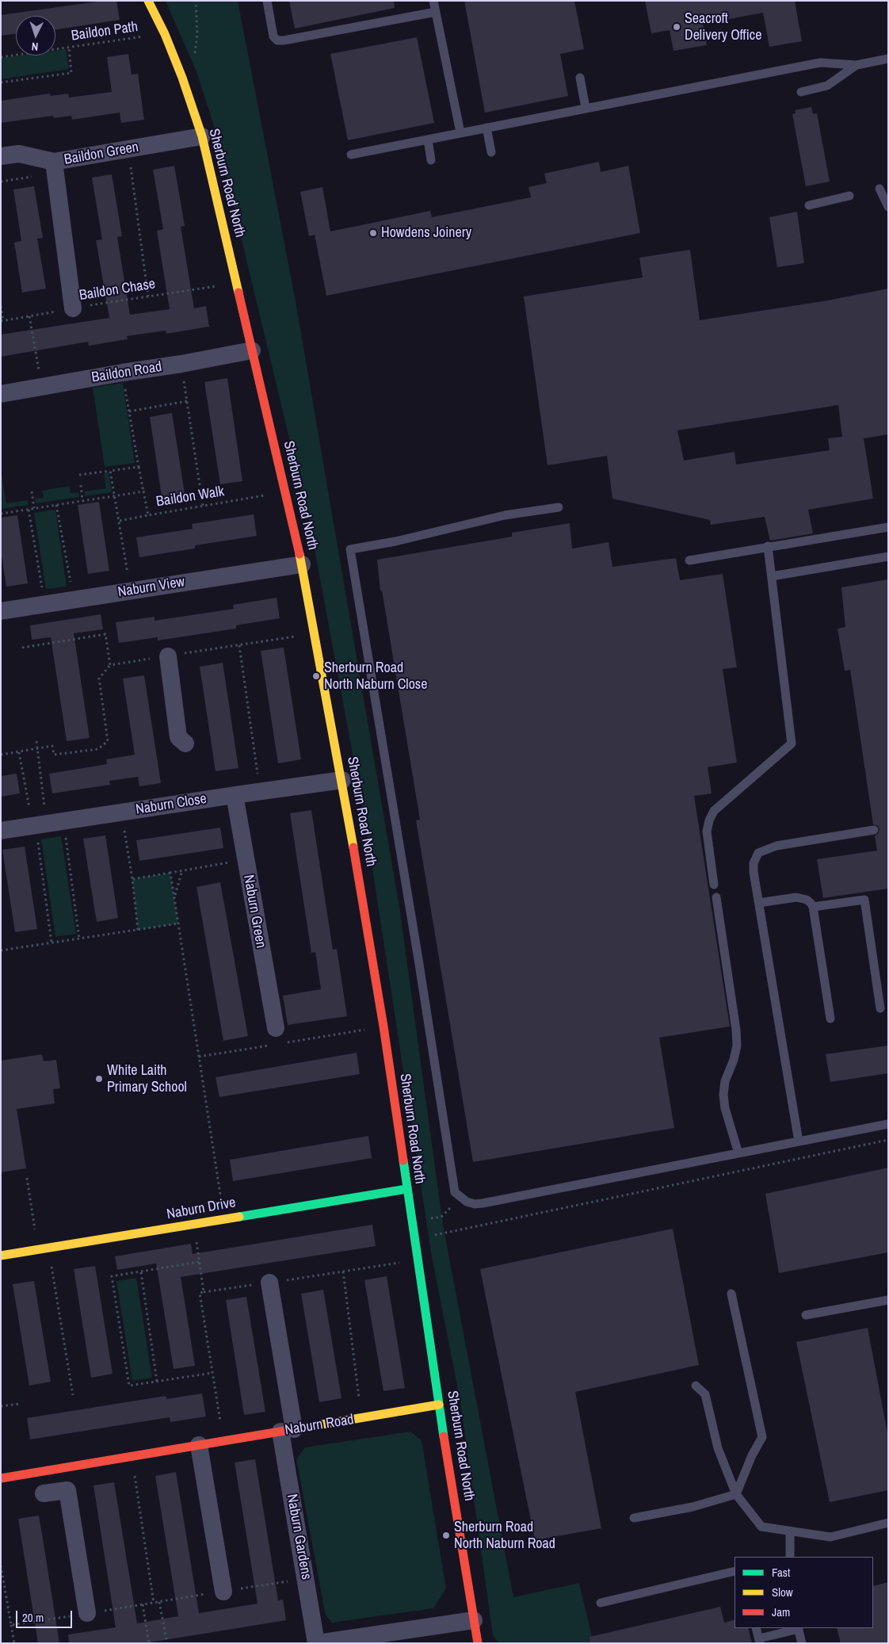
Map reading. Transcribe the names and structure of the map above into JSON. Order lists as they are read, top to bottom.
{
  "streets": {
    "street": [
      "Baildon Green",
      "Sherburn Road North",
      "Baildon Road",
      "Naburn View",
      "Naburn Close",
      "Naburn Green",
      "Naburn Drive",
      "Naburn Road",
      "Naburn Gardens"
    ],
    "path": ["Baildon Path", "Baildon Chase", "Baildon Walk"]
  },
  "crossings": [
    ["Baildon Path", "Sherburn Road North"],
    ["Baildon Green", "Sherburn Road North"],
    ["Sherburn Road North", "Baildon Chase"],
    ["Sherburn Road North", "Baildon Road"],
    ["Sherburn Road North", "Baildon Walk"],
    ["Sherburn Road North", "Naburn View"],
    ["Sherburn Road North", "Naburn Close"],
    ["Sherburn Road North", "Naburn Drive"],
    ["Sherburn Road North", "Naburn Road"],
    ["Naburn Close", "Naburn Green"],
    ["Naburn Road", "Naburn Gardens"]
  ],
  "places": [
    "Seacroft Delivery Office",
    "Howdens Joinery",
    "Sherburn Road North Naburn Close",
    "White Laith Primary School",
    "Sherburn Road North Naburn Road"
  ],
  "legend": ["Fast", "Slow", "Jam"],
  "scale_bar": "20 m",
  "north": "bottom"
}
